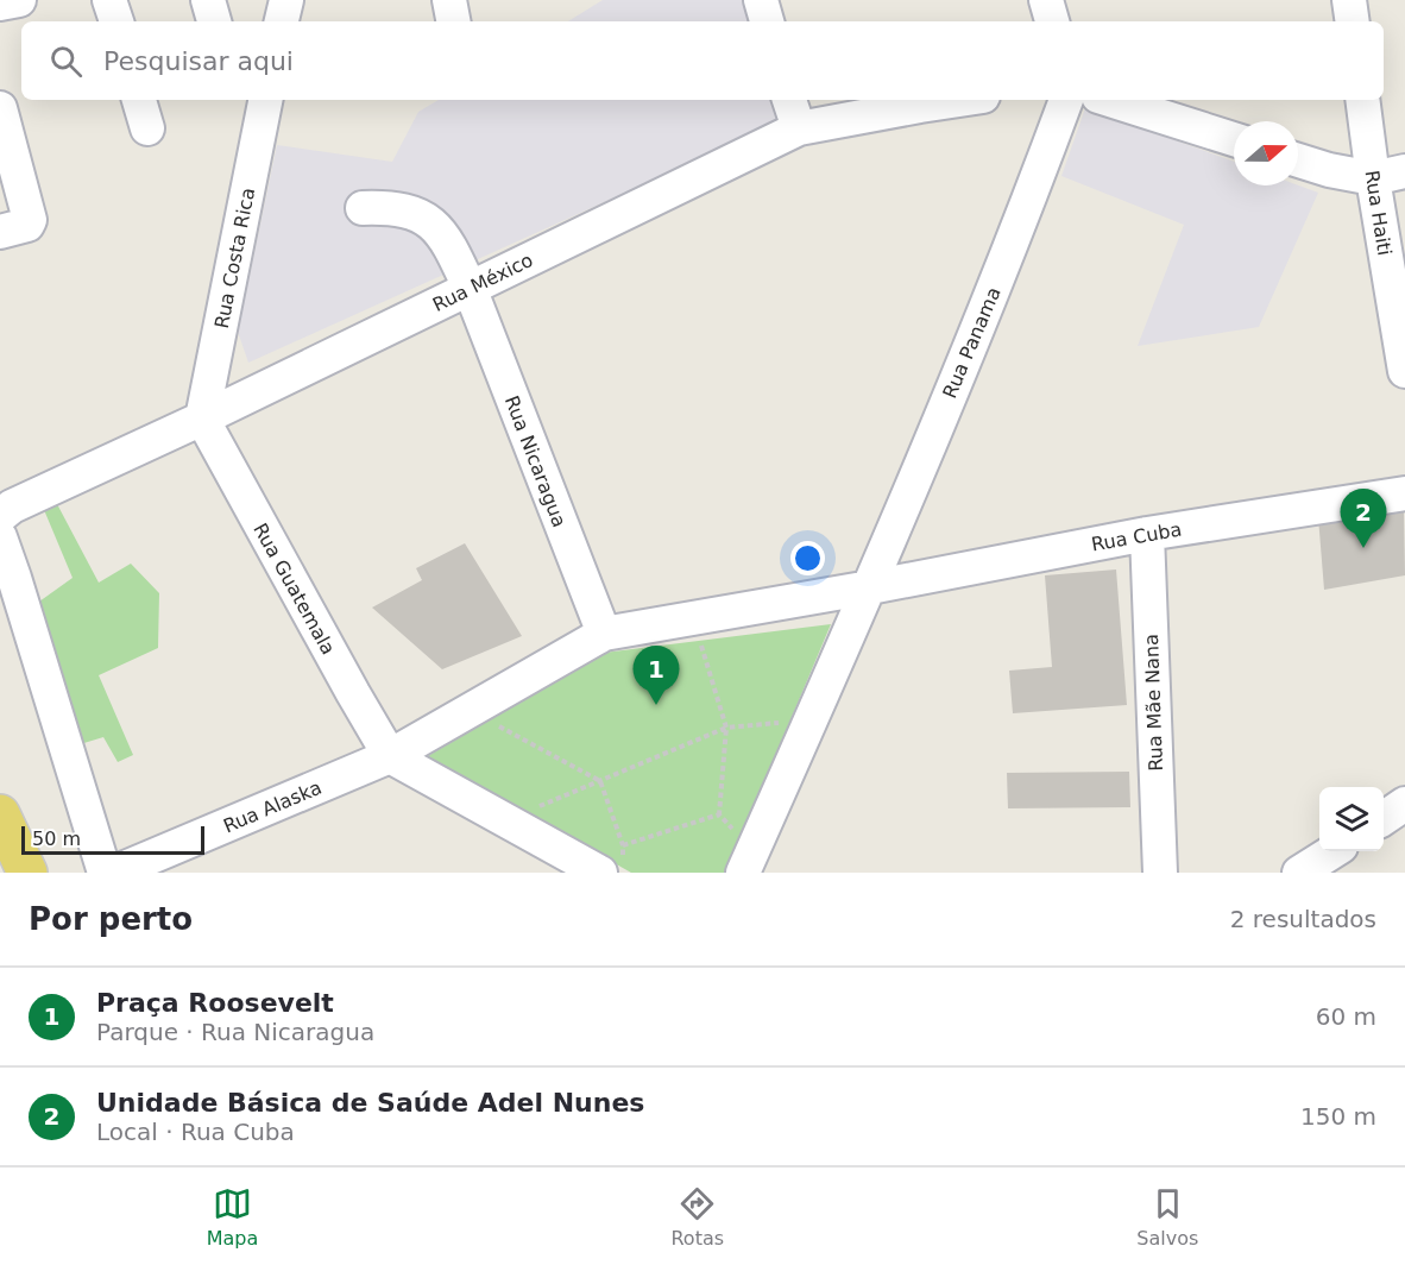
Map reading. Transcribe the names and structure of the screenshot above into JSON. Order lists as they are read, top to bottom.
{
  "streets": {
    "street": [
      "Rua Haiti",
      "Rua Costa Rica",
      "Rua México",
      "Rua Panama",
      "Rua Nicaragua",
      "Rua Cuba",
      "Rua Guatemala",
      "Rua Mãe Nana",
      "Rua Alaska"
    ]
  },
  "crossings": [
    ["Rua Costa Rica", "Rua México"],
    ["Rua Costa Rica", "Rua Guatemala"],
    ["Rua México", "Rua Nicaragua"],
    ["Rua México", "Rua Guatemala"],
    ["Rua Panama", "Rua Cuba"],
    ["Rua Nicaragua", "Rua Cuba"],
    ["Rua Nicaragua", "Rua Alaska"],
    ["Rua Cuba", "Rua Mãe Nana"],
    ["Rua Cuba", "Rua Alaska"],
    ["Rua Guatemala", "Rua Alaska"]
  ],
  "scale_bar": "50 m",
  "north": "right",
  "page": {
    "search": "Pesquisar aqui",
    "pins": ["2", "1"],
    "scale": "50 m",
    "heading": ["Por perto", "2 resultados"],
    "list": [
      {
        "mark": "1",
        "name": "Praça Roosevelt",
        "note": "Parque · Rua Nicaragua",
        "value": "60 m"
      },
      {
        "mark": "2",
        "name": "Unidade Básica de Saúde Adel Nunes",
        "note": "Local · Rua Cuba",
        "value": "150 m"
      }
    ],
    "nav": ["Mapa", "Rotas", "Salvos"]
  }
}
